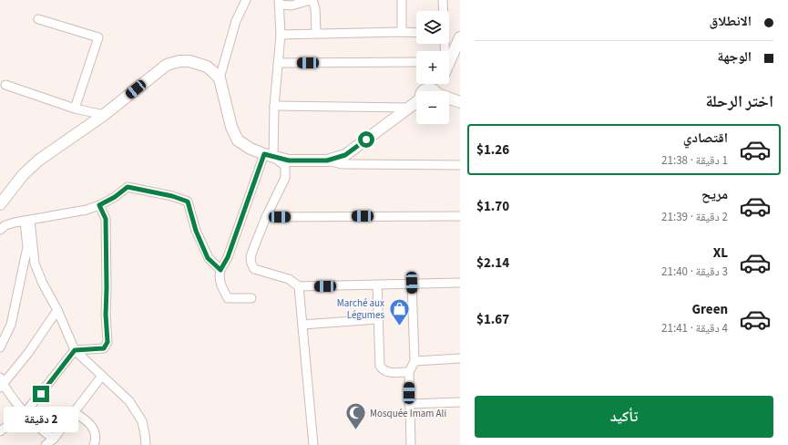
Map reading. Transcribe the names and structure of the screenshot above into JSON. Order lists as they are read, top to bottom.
{
  "places": {
    "shop": ["Marché aux Légumes"],
    "mosque": ["Mosquée Imam Ali"]
  },
  "page": {
    "banner": ["الانطلاق", "الوجهة"],
    "map_buttons": ["+", "−"],
    "heading": "اختر الرحلة",
    "list": [
      {
        "name": "اقتصادي",
        "note": "1 دقيقة · 21:38",
        "value": "$1.26"
      },
      {
        "name": "مريح",
        "note": "2 دقيقة · 21:39",
        "value": "$1.70"
      },
      {
        "name": "XL",
        "note": "3 دقيقة · 21:40",
        "value": "$2.14"
      },
      {
        "name": "Green",
        "note": "4 دقيقة · 21:41",
        "value": "$1.67"
      }
    ],
    "buttons": "تأكيد",
    "bubble": "2 دقيقة"
  }
}
